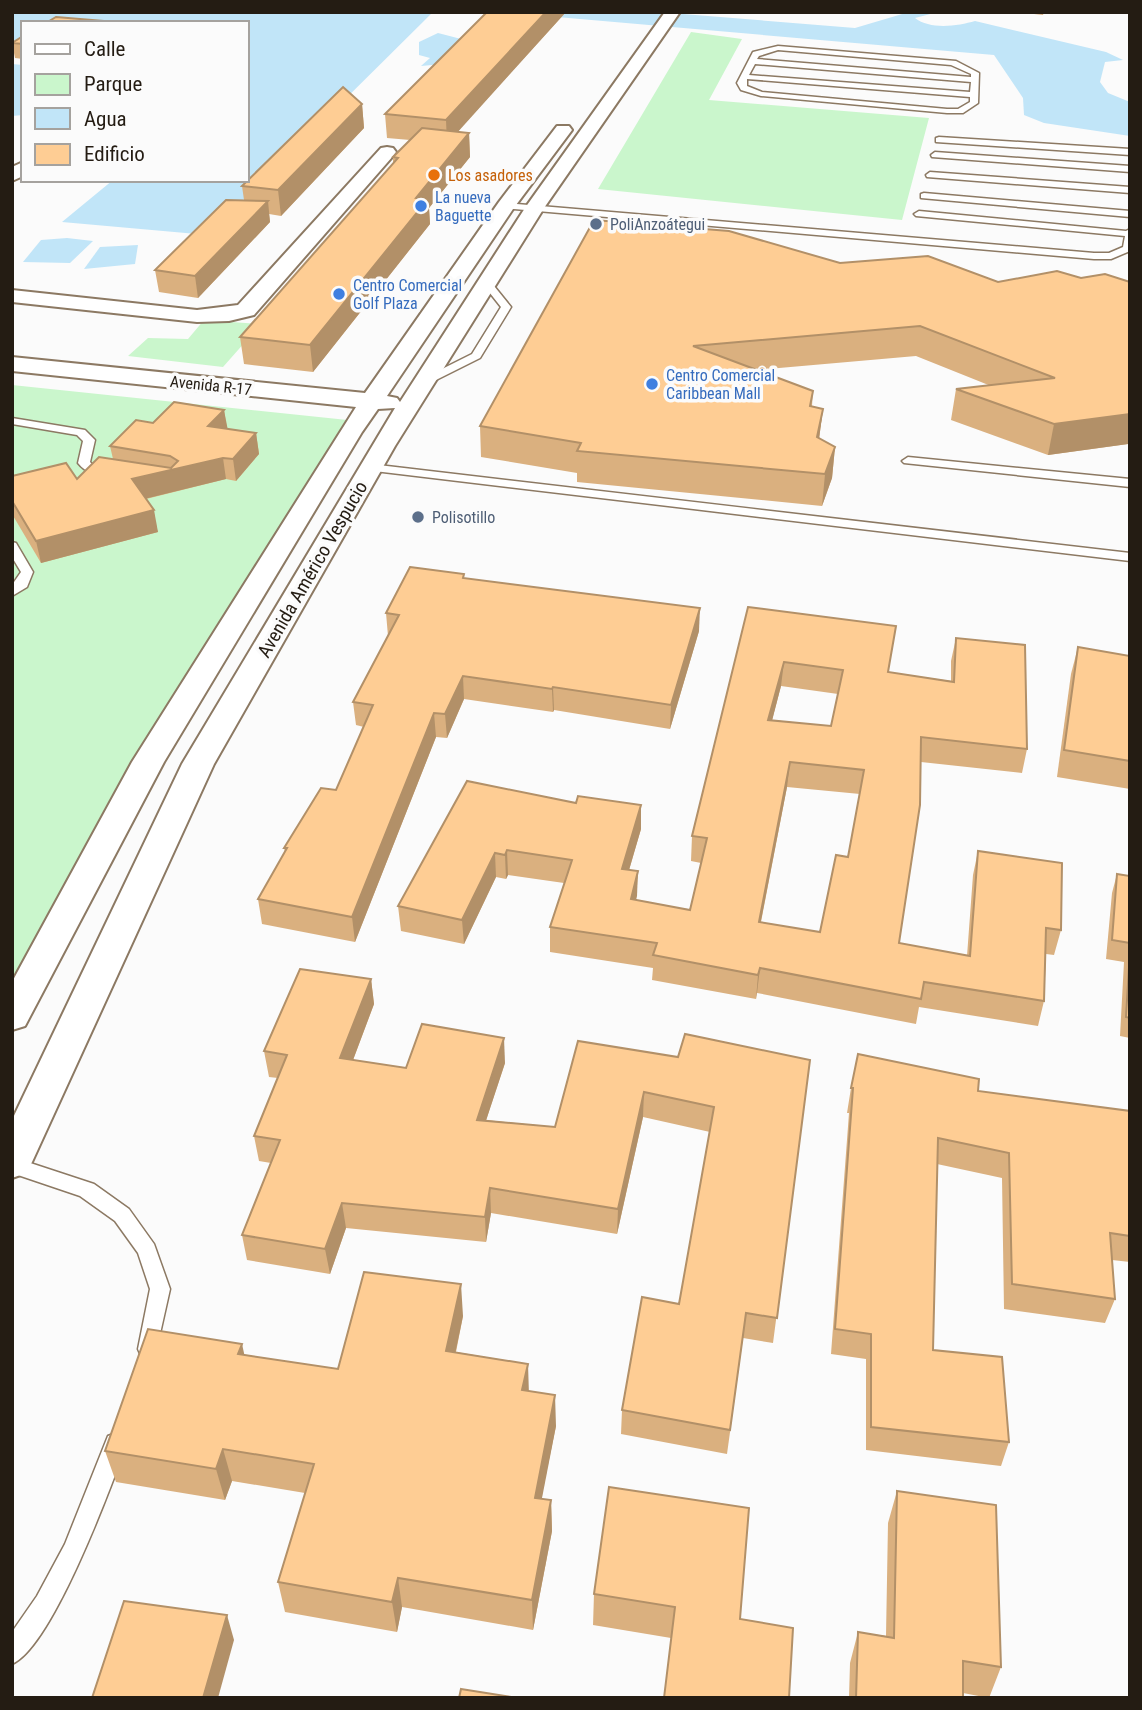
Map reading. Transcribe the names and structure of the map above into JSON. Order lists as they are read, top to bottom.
{
  "streets": {
    "street": ["Avenida R-17", "Avenida Américo Vespucio"]
  },
  "crossings": [
    ["Avenida R-17", "Avenida Américo Vespucio"]
  ],
  "places": [
    "Los asadores",
    "La nueva Baguette",
    "PoliAnzoátegui",
    "Centro Comercial Golf Plaza",
    "Centro Comercial Caribbean Mall",
    "Polisotillo"
  ],
  "legend": [
    "Calle",
    "Parque",
    "Agua",
    "Edificio"
  ]
}
